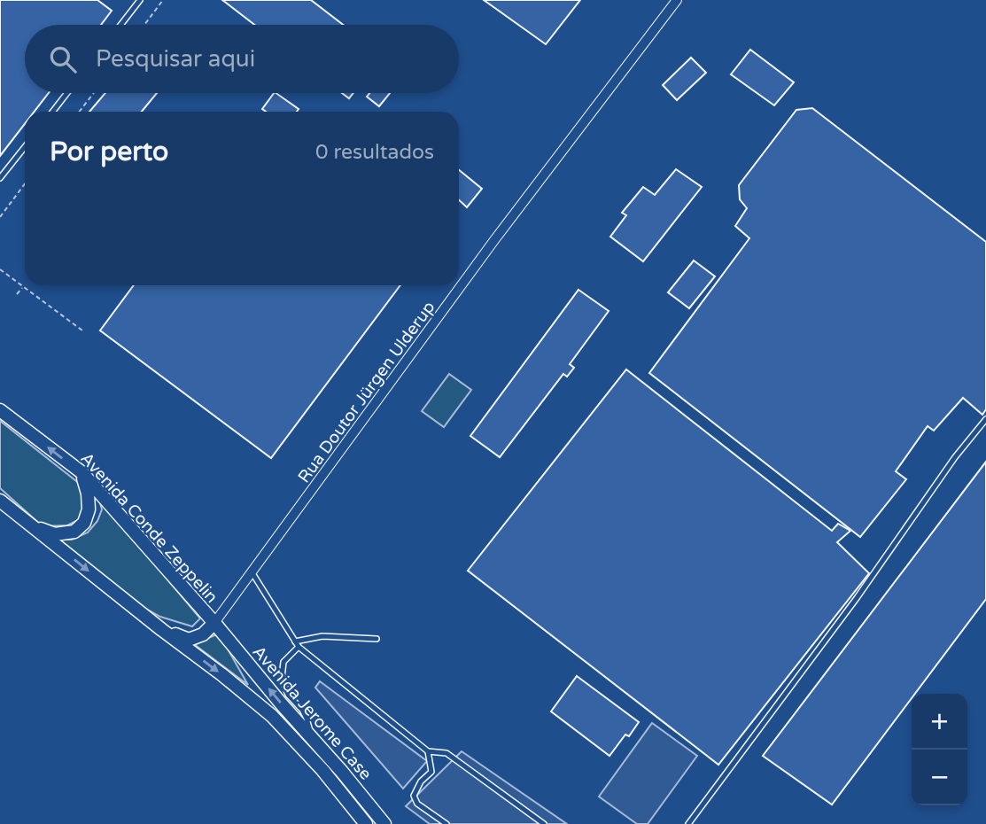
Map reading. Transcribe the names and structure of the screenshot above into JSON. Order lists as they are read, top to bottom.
{
  "streets": {
    "main road": ["Avenida Conde Zeppelin", "Avenida Jerome Case"],
    "street": ["Rua Doutor Jürgen Ulderup"]
  },
  "crossings": [
    ["Rua Doutor Jürgen Ulderup", "Avenida Conde Zeppelin"],
    ["Rua Doutor Jürgen Ulderup", "Avenida Jerome Case"],
    ["Avenida Conde Zeppelin", "Avenida Jerome Case"]
  ],
  "page": {
    "search": "Pesquisar aqui",
    "heading": ["Por perto", "0 resultados"],
    "map_buttons": ["+", "−"]
  }
}
